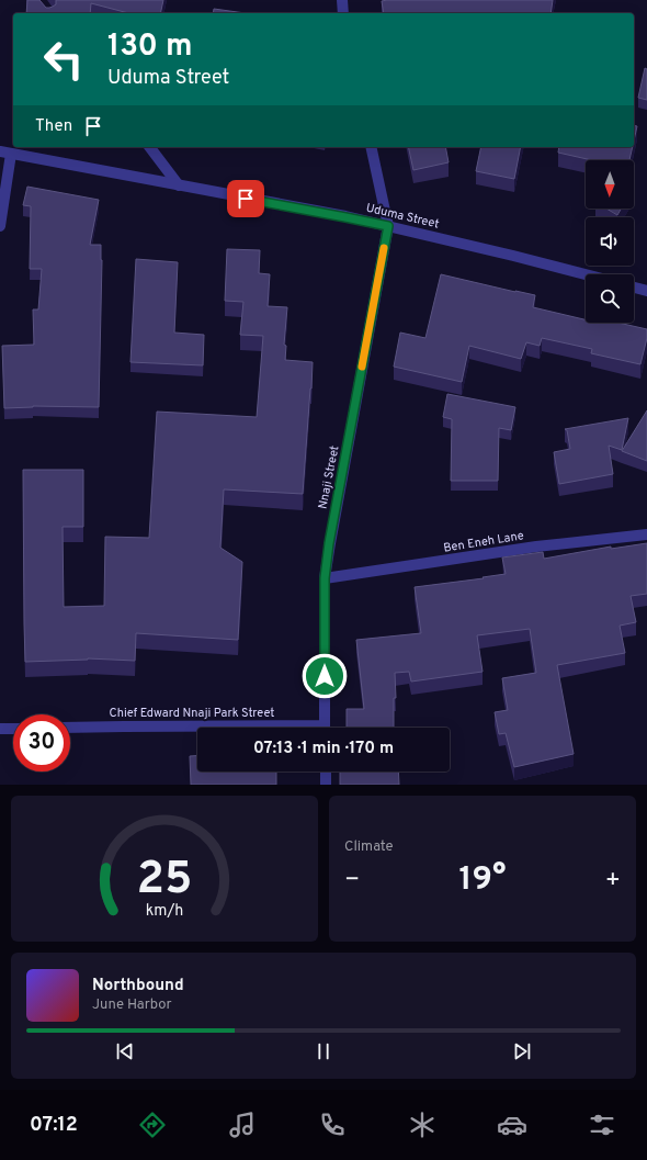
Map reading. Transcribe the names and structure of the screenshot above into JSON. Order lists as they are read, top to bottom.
{
  "streets": {
    "street": [
      "Uduma Street",
      "Nnaji Street",
      "Ben Eneh Lane",
      "Chief Edward Nnaji Park Street"
    ]
  },
  "crossings": [
    ["Uduma Street", "Nnaji Street"],
    ["Nnaji Street", "Ben Eneh Lane"]
  ],
  "north": "bottom",
  "page": {
    "turn": ["130 m", "Uduma Street"],
    "then": "Then",
    "limit": "30",
    "trip": "07:13 · 1 min · 170 m",
    "tile": "Climate",
    "heat": ["−", "19°", "+"],
    "song": ["Northbound", "June Harbor"],
    "tabs": "07:12",
    "gauge": ["25", "km/h"]
  }
}
